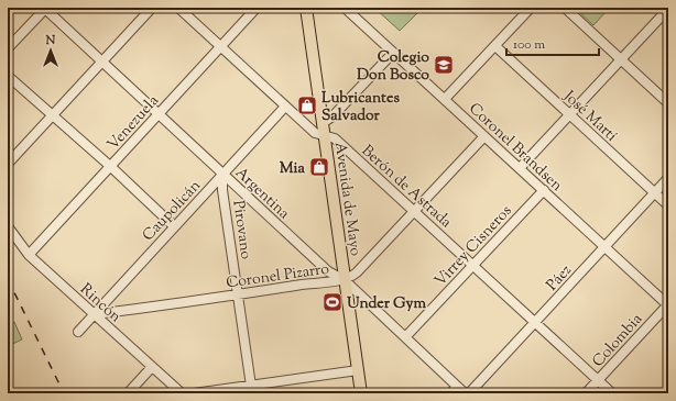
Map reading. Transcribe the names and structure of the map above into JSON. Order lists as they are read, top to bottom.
{
  "streets": {
    "main road": ["Avenida de Mayo"],
    "street": [
      "José Martí",
      "Venezuela",
      "Coronel Brandsen",
      "Berón de Astrada",
      "Argentina",
      "Caupolicán",
      "Pirovano",
      "Virrey Cisneros",
      "Coronel Pizarro",
      "Páez",
      "Rincón",
      "Colombia"
    ]
  },
  "crossings": [
    ["José Martí", "Páez"],
    ["Venezuela", "Berón de Astrada"],
    ["Venezuela", "Argentina"],
    ["Venezuela", "Rincón"],
    ["Coronel Brandsen", "Virrey Cisneros"],
    ["Coronel Brandsen", "Coronel Pizarro"],
    ["Coronel Brandsen", "Páez"],
    ["Coronel Brandsen", "Colombia"],
    ["Berón de Astrada", "Avenida de Mayo"],
    ["Berón de Astrada", "Caupolicán"],
    ["Berón de Astrada", "Virrey Cisneros"],
    ["Berón de Astrada", "Coronel Pizarro"],
    ["Berón de Astrada", "Páez"],
    ["Berón de Astrada", "Colombia"],
    ["Argentina", "Avenida de Mayo"],
    ["Argentina", "Caupolicán"],
    ["Argentina", "Pirovano"],
    ["Argentina", "Virrey Cisneros"],
    ["Argentina", "Coronel Pizarro"],
    ["Avenida de Mayo", "Coronel Pizarro"],
    ["Caupolicán", "Pirovano"],
    ["Caupolicán", "Coronel Pizarro"],
    ["Caupolicán", "Rincón"],
    ["Pirovano", "Coronel Pizarro"],
    ["Coronel Pizarro", "Rincón"]
  ],
  "places": {
    "school or university": ["Colegio Don Bosco"],
    "shop": ["Lubricantes Salvador", "Mia"],
    "sports": ["Under Gym"]
  },
  "scale_bar": "100 m",
  "north": "top"
}
